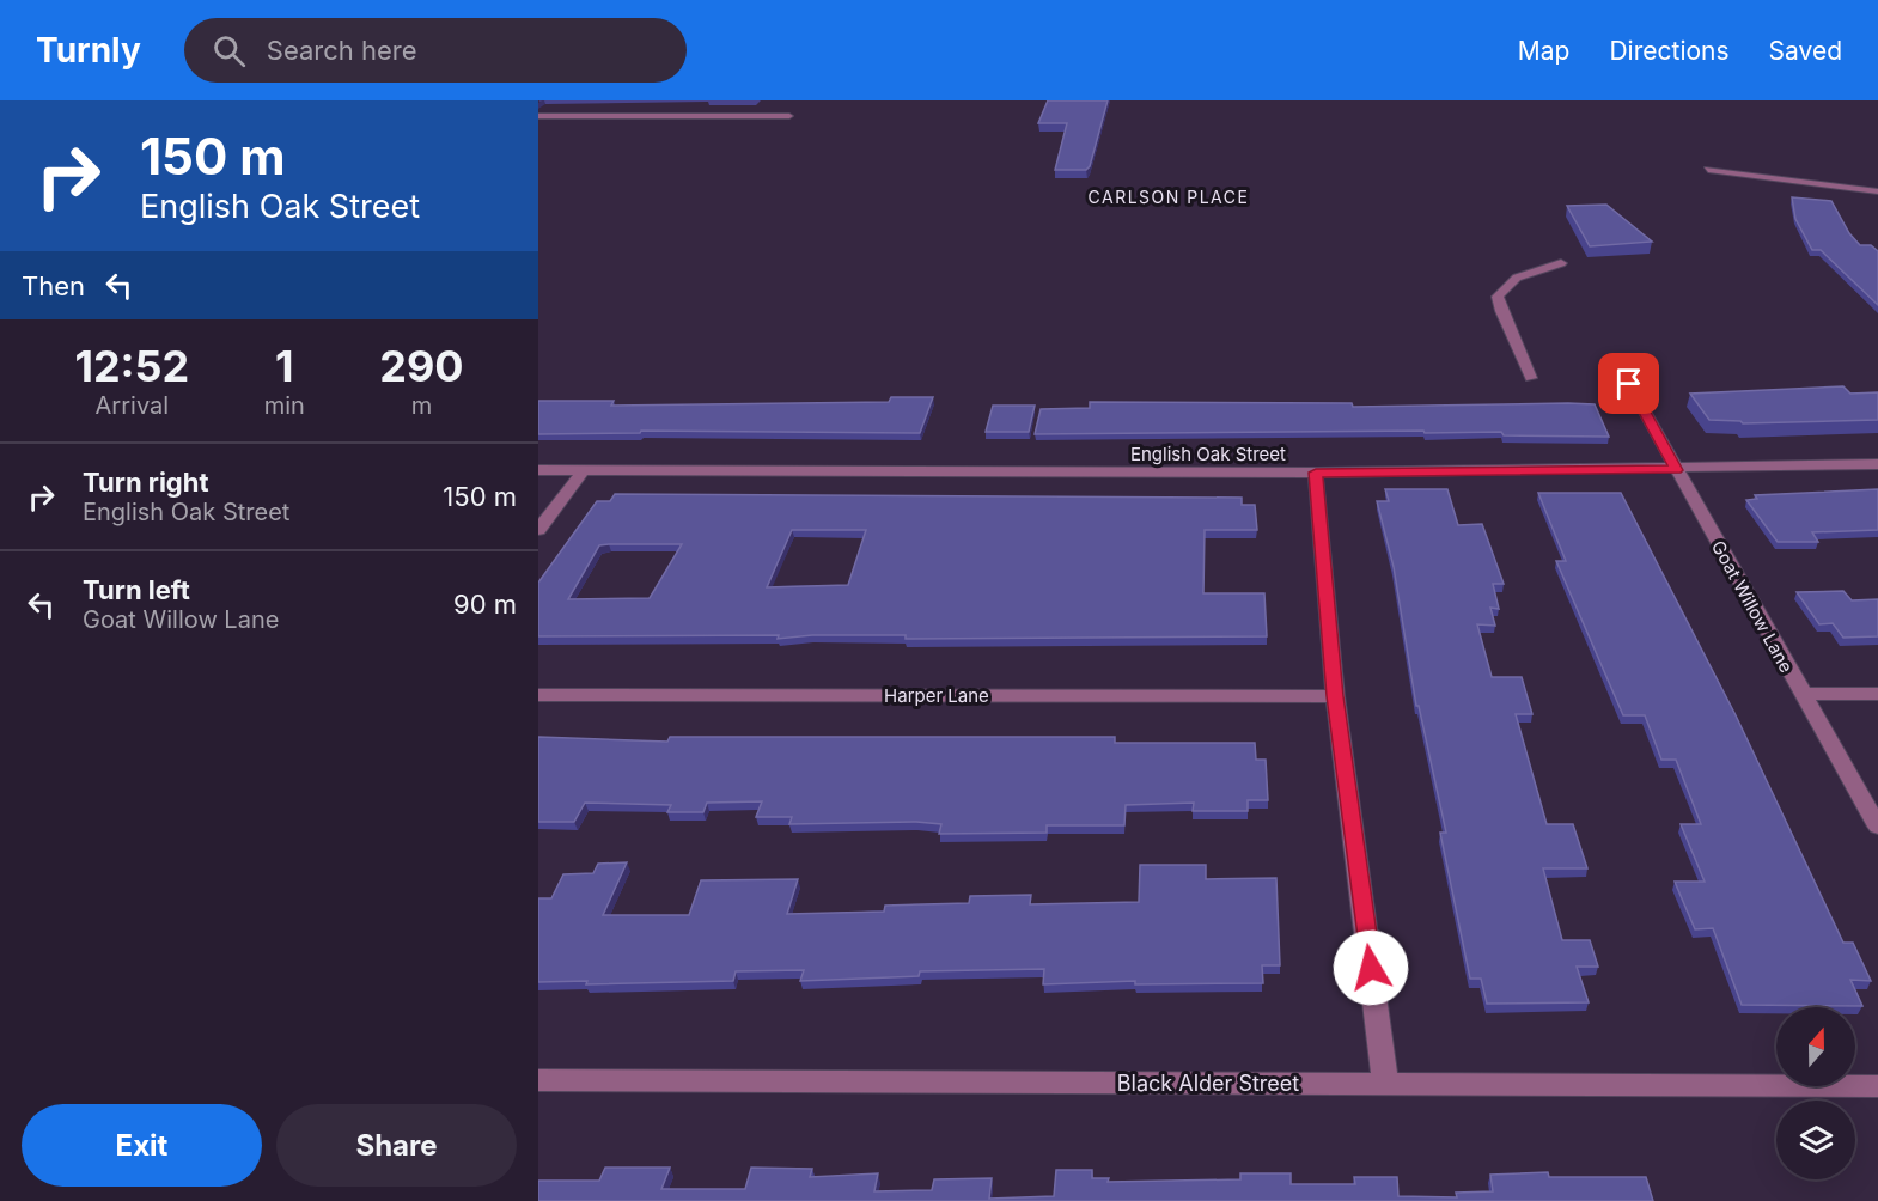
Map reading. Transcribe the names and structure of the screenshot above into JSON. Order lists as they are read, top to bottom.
{
  "streets": {
    "street": [
      "English Oak Street",
      "Goat Willow Lane",
      "Harper Lane",
      "Black Alder Street"
    ]
  },
  "crossings": [
    ["English Oak Street", "Goat Willow Lane"]
  ],
  "districts": ["CARLSON PLACE"],
  "north": "top",
  "page": {
    "header": "Turnly",
    "search": "Search here",
    "nav": ["Map", "Directions", "Saved"],
    "turn": ["150 m", "English Oak Street"],
    "then": "Then",
    "eta": [
      "12:52",
      "Arrival",
      "1",
      "min",
      "290",
      "m"
    ],
    "list": [
      {
        "name": "Turn right",
        "note": "English Oak Street",
        "value": "150 m"
      },
      {
        "name": "Turn left",
        "note": "Goat Willow Lane",
        "value": "90 m"
      }
    ],
    "buttons": ["Exit", "Share"]
  }
}
